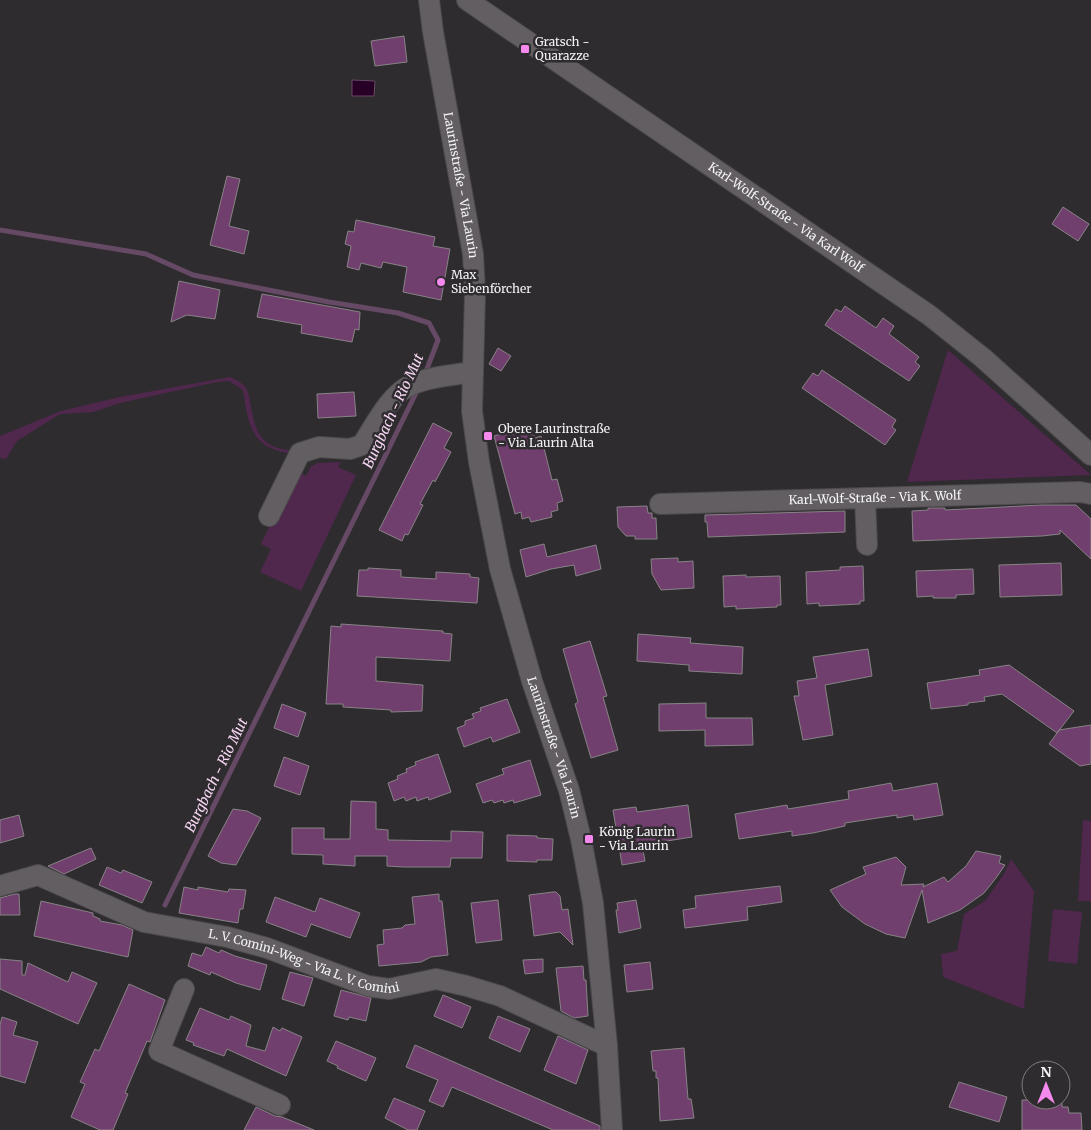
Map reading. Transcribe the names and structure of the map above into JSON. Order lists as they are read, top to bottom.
{
  "streets": {
    "street": [
      "Laurinstraße - Via Laurin",
      "Karl-Wolf-Straße - Via Karl Wolf",
      "Karl-Wolf-Straße - Via K. Wolf",
      "L. V. Comini-Weg - Via L. V. Comini"
    ]
  },
  "crossings": [
    ["Laurinstraße - Via Laurin", "L. V. Comini-Weg - Via L. V. Comini"]
  ],
  "water": ["Burgbach - Rio Mut"],
  "places": {
    "transit": ["Gratsch - Quarazze", "Obere Laurinstraße - Via Laurin Alta", "König Laurin - Via Laurin"],
    "other": ["Max Siebenförcher"]
  },
  "north": "top"
}
